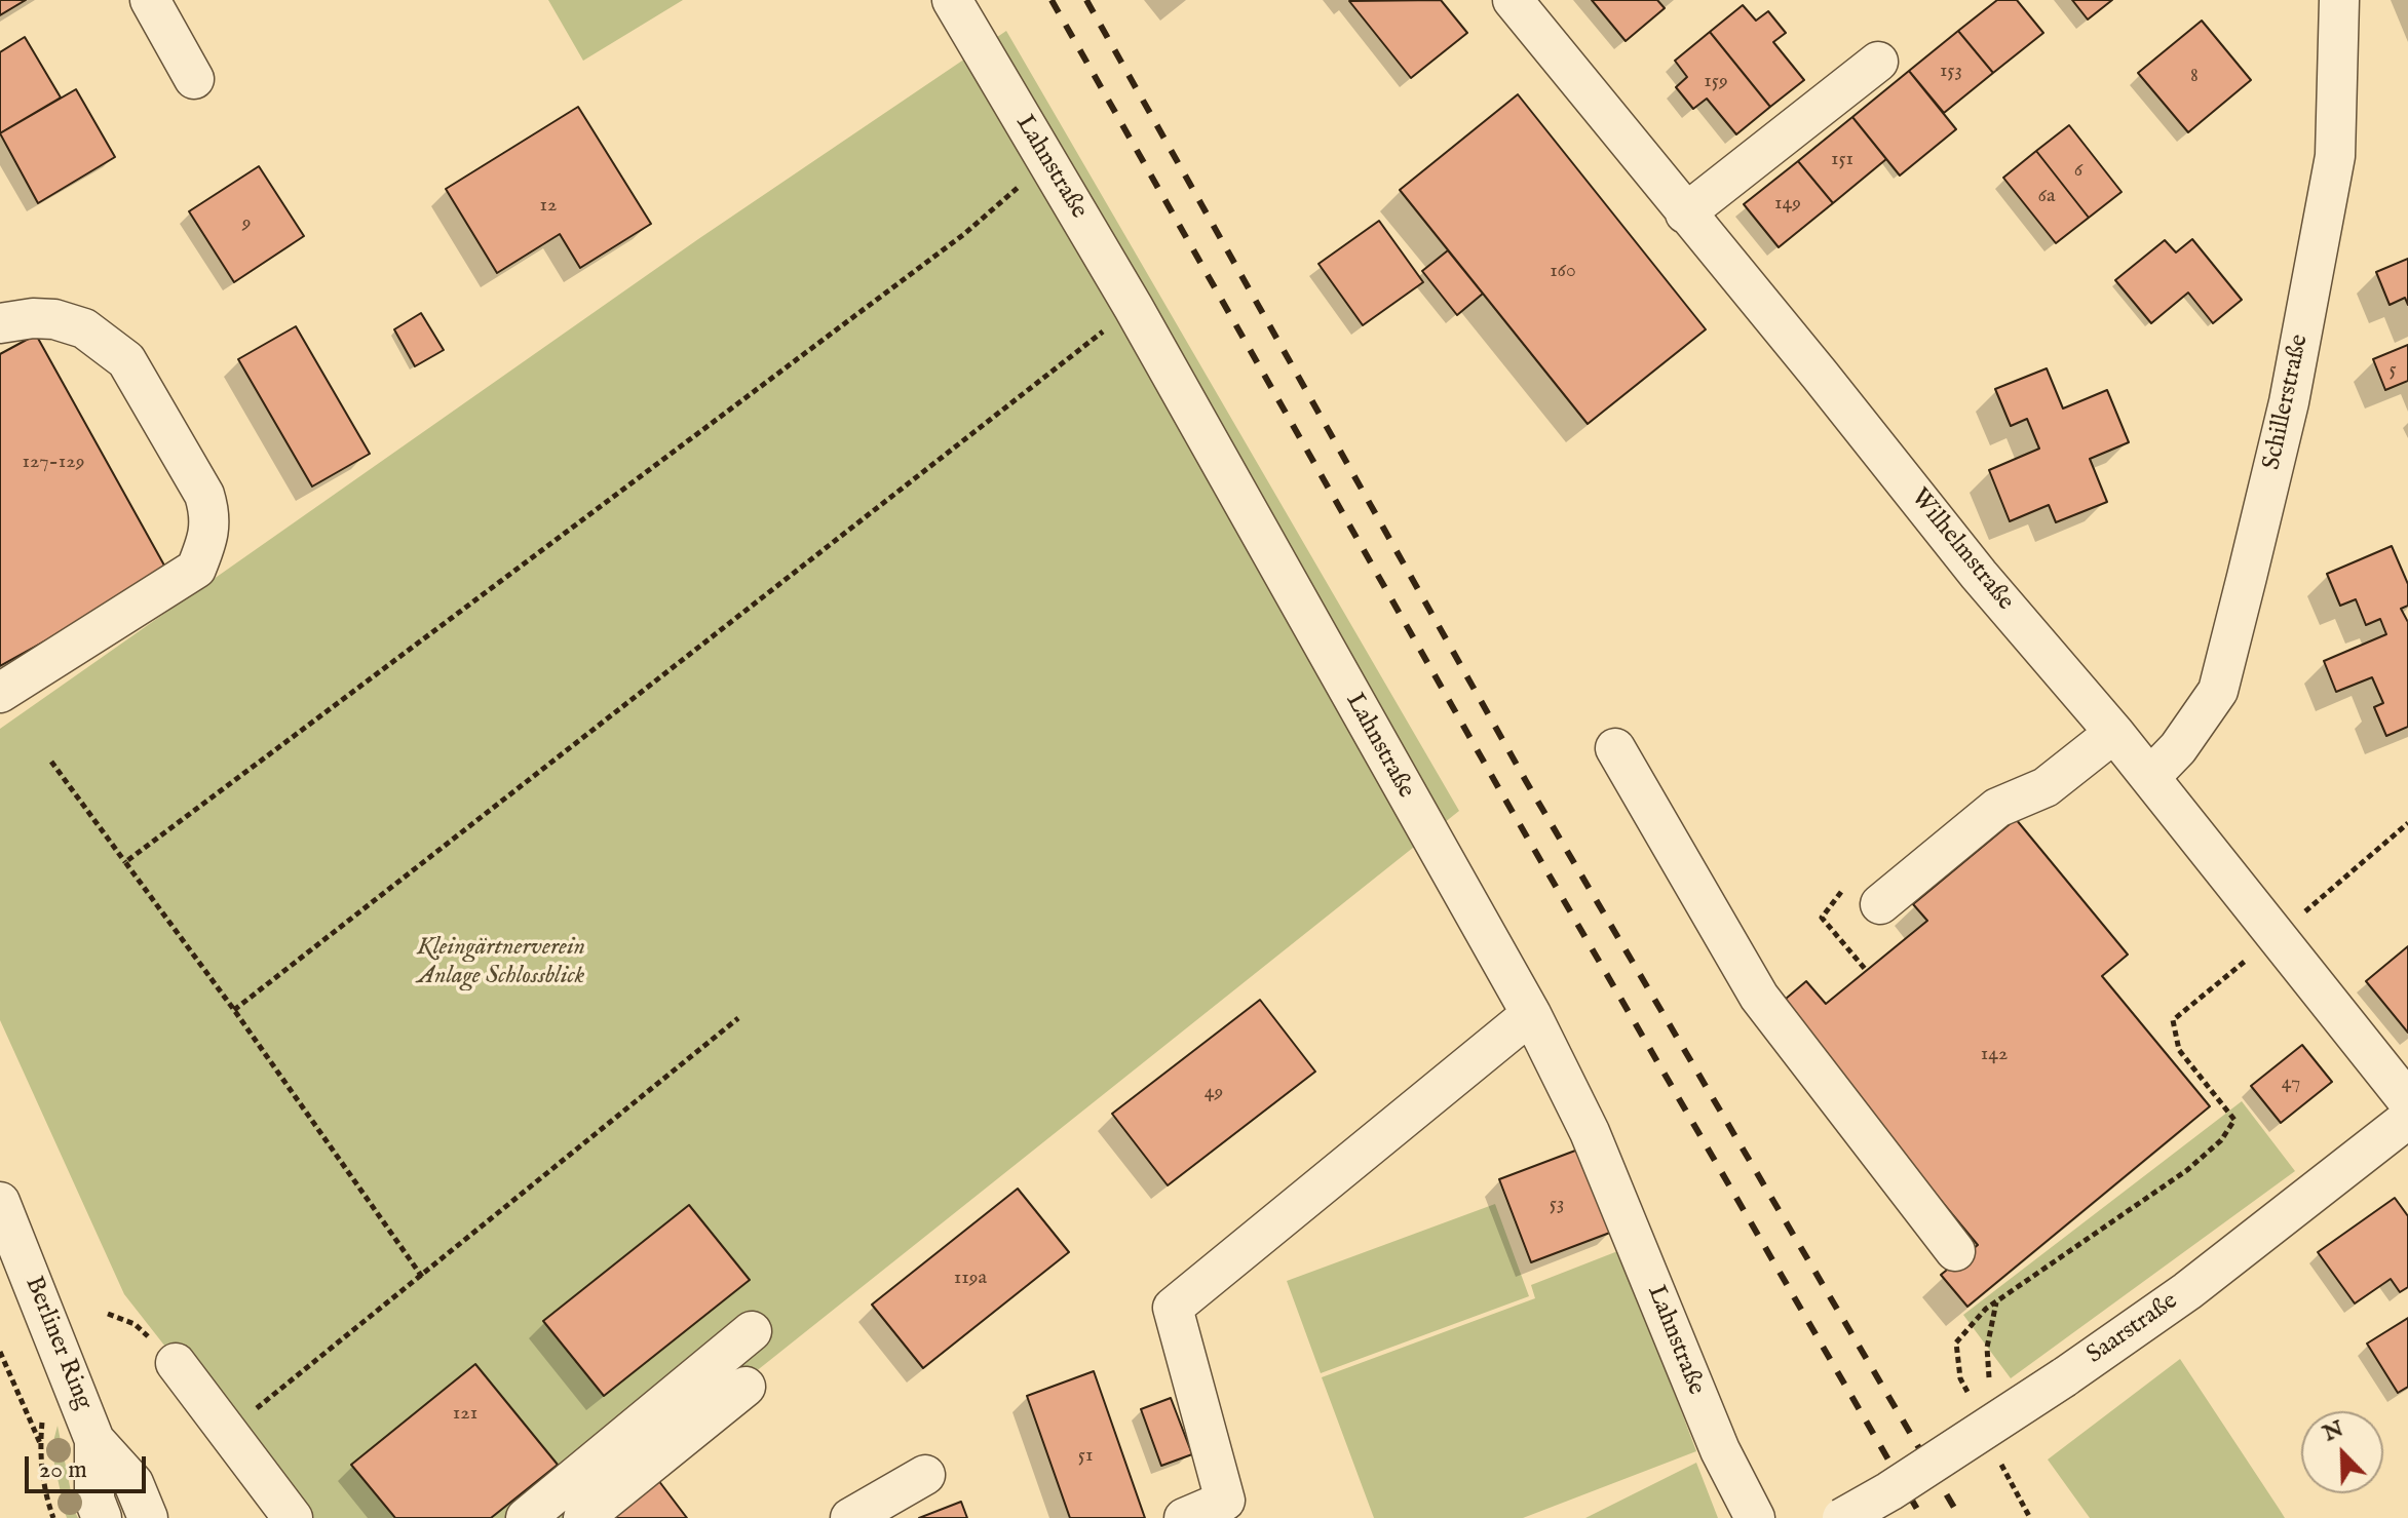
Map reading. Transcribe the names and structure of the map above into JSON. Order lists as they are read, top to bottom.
{
  "streets": {
    "street": [
      "Lahnstraße",
      "Schillerstraße",
      "Wilhelmstraße",
      "Saarstraße",
      "Berliner Ring"
    ]
  },
  "crossings": [
    ["Schillerstraße", "Wilhelmstraße"]
  ],
  "parks": ["Kleingärtnerverein Anlage Schlossblick"],
  "house_numbers": [
    "153",
    "8",
    "159",
    "151",
    "6",
    "6a",
    "149",
    "12",
    "9",
    "160",
    "5",
    "127-129",
    "142",
    "47",
    "49",
    "53",
    "119a",
    "121",
    "51"
  ],
  "scale_bar": "20 m",
  "north": "top left"
}
